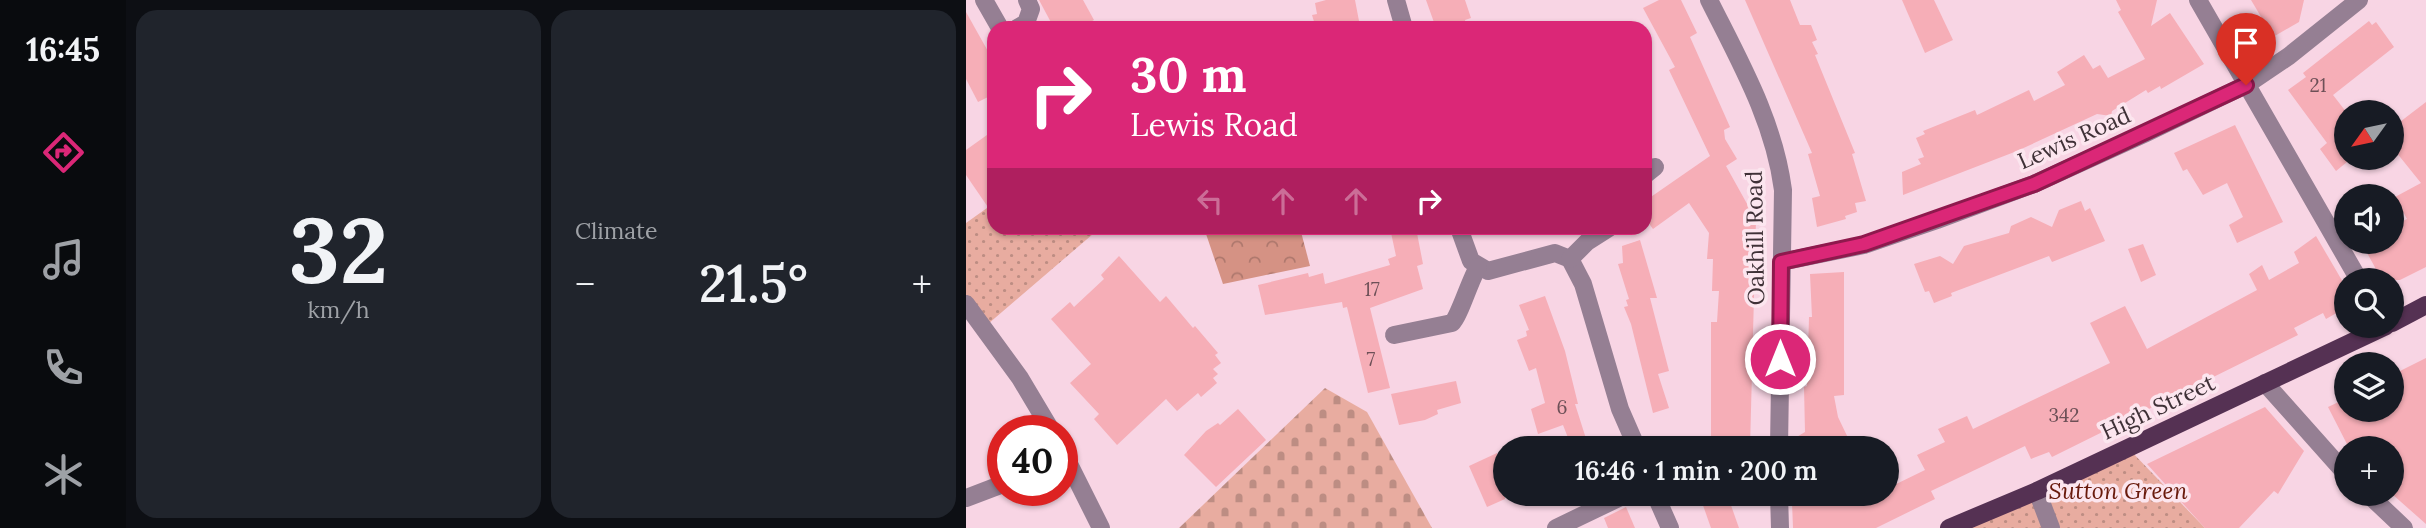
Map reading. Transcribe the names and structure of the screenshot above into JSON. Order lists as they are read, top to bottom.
{
  "streets": {
    "main road": ["High Street"],
    "street": ["Lewis Road", "Oakhill Road"]
  },
  "crossings": [
    ["Lewis Road", "Oakhill Road"]
  ],
  "parks": ["Sutton Green"],
  "house_numbers": [
    "21",
    "17",
    "7",
    "6",
    "342"
  ],
  "north": "bottom left",
  "page": {
    "tabs": "16:45",
    "tile": [
      ["32", "km/h"],
      "Climate"
    ],
    "turn": ["30 m", "Lewis Road"],
    "map_buttons": "+",
    "heat": ["−", "21.5°", "+"],
    "limit": "40",
    "trip": "16:46 · 1 min · 200 m"
  }
}
